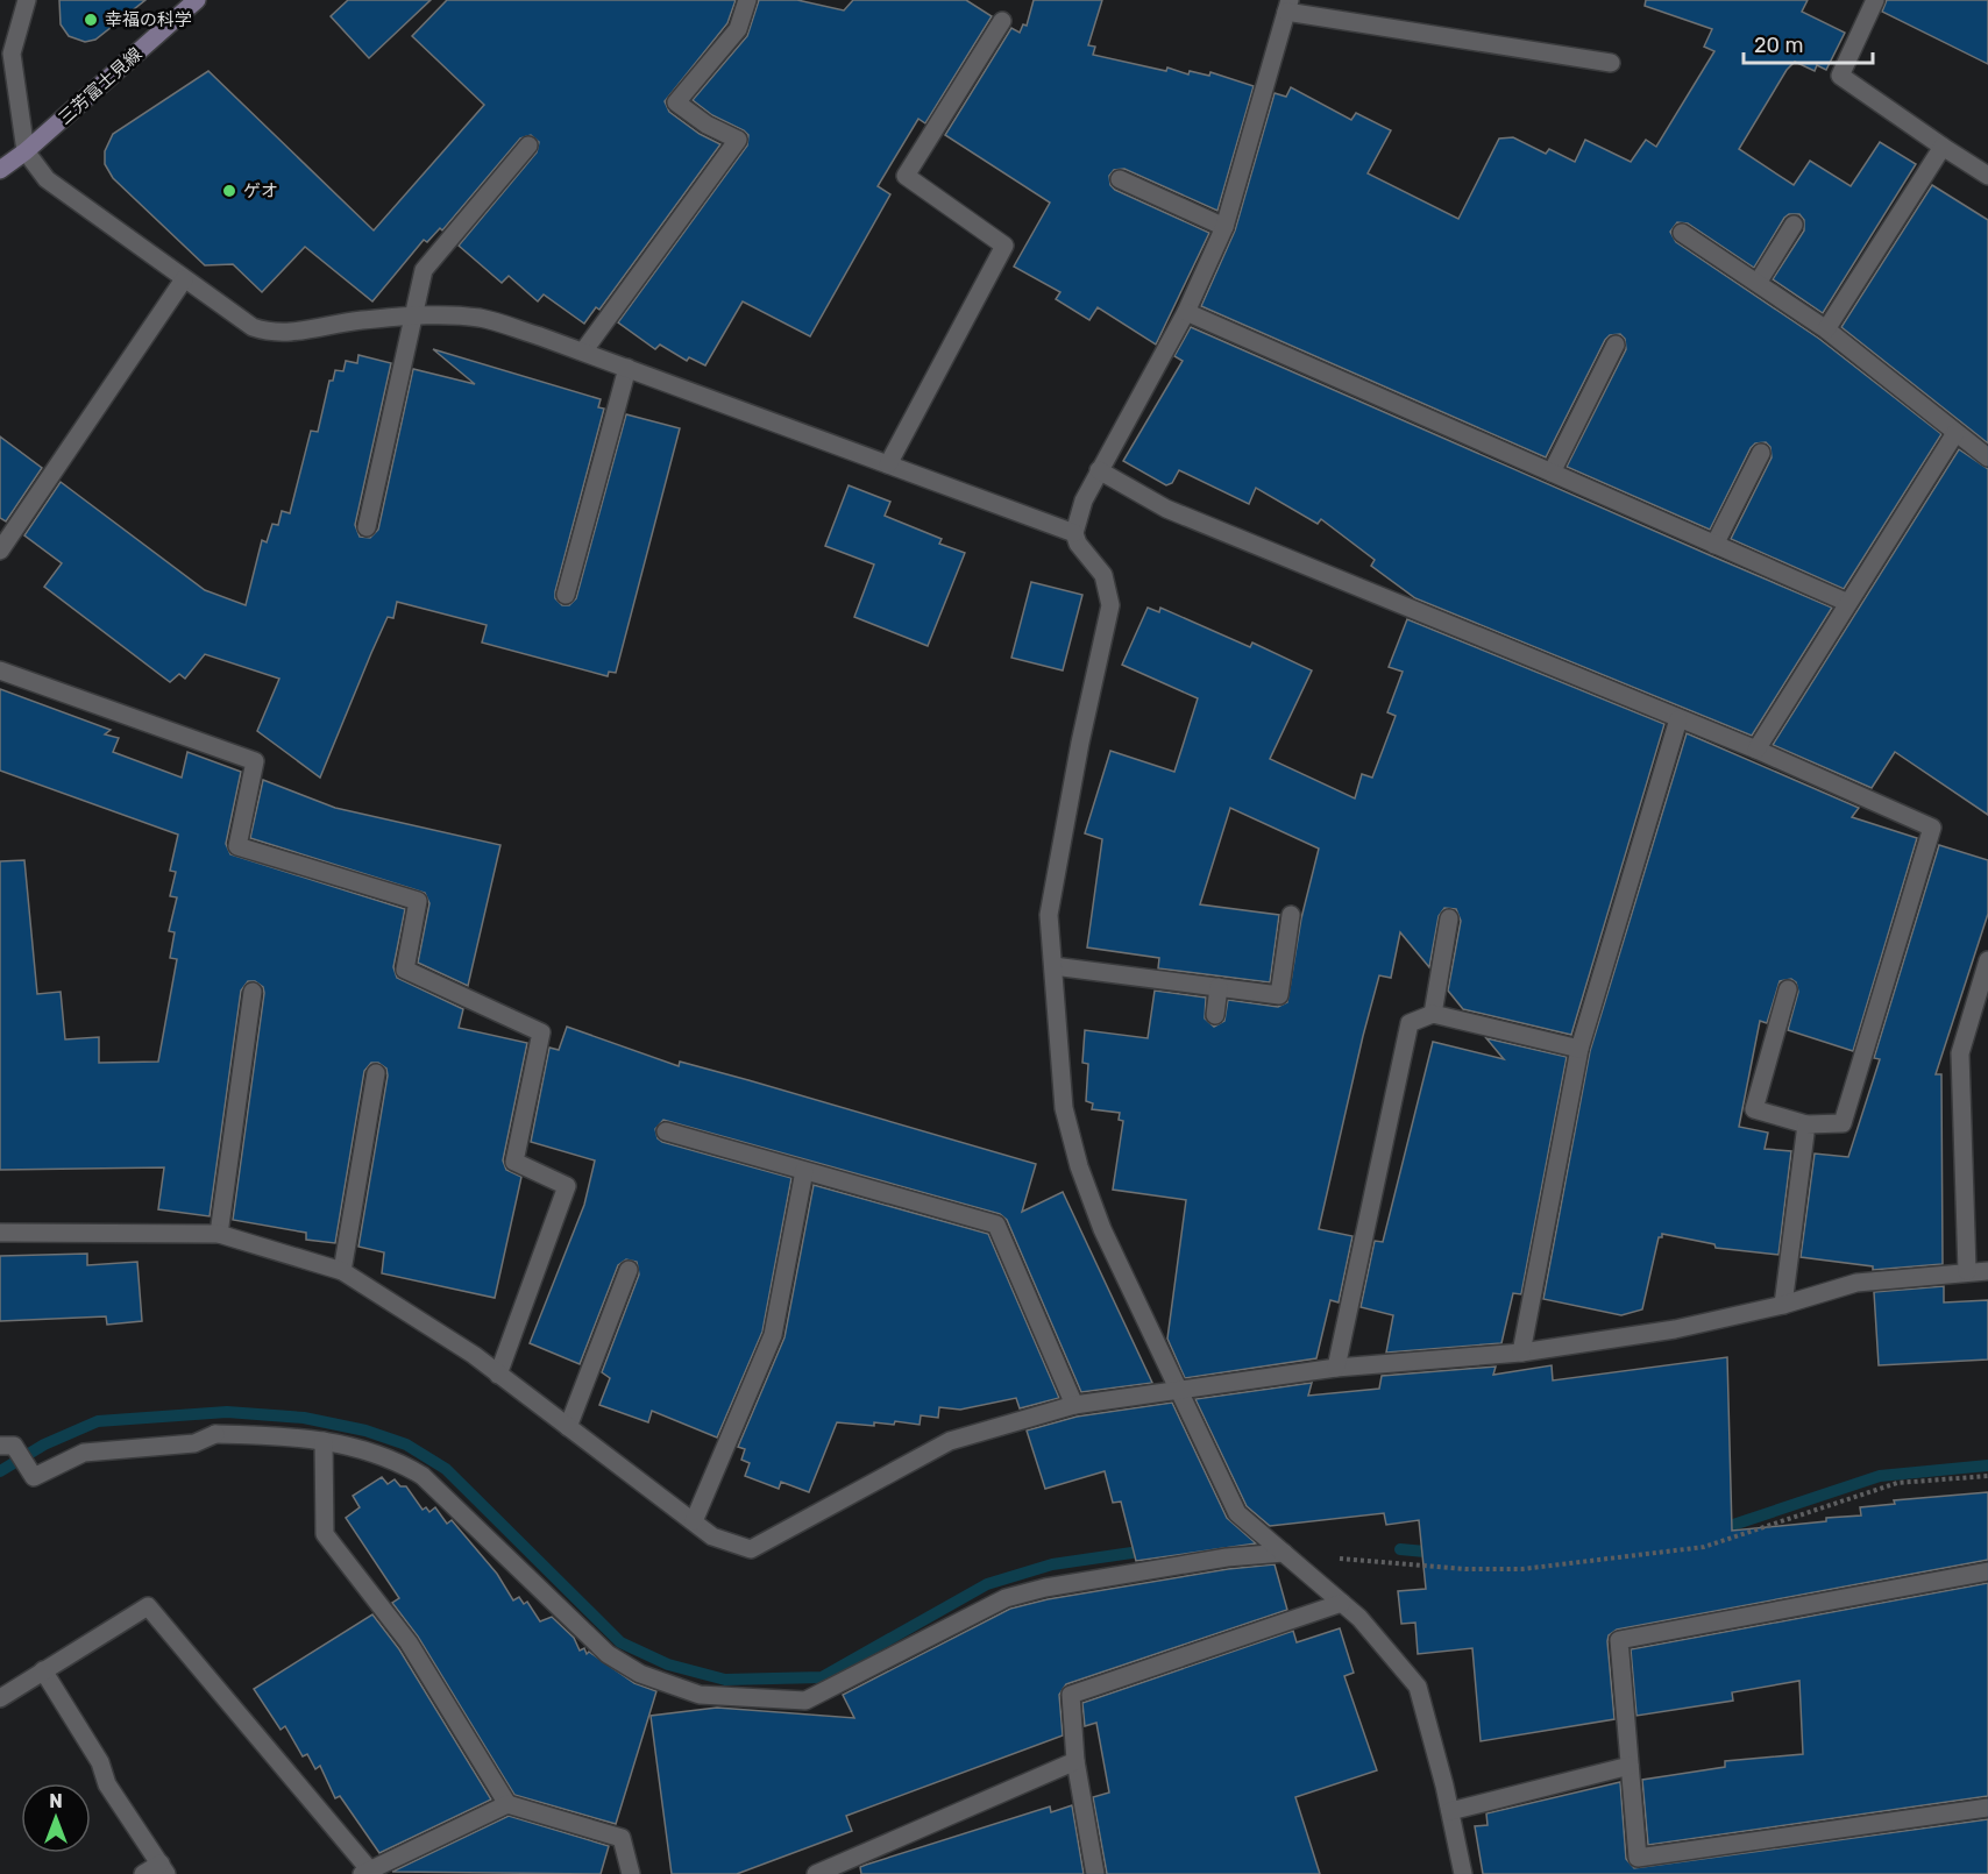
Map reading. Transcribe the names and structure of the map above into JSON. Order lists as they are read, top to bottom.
{
  "streets": {
    "main road": ["三芳富士見線"]
  },
  "places": ["幸福の科学", "ゲオ"],
  "scale_bar": "20 m",
  "north": "top"
}
